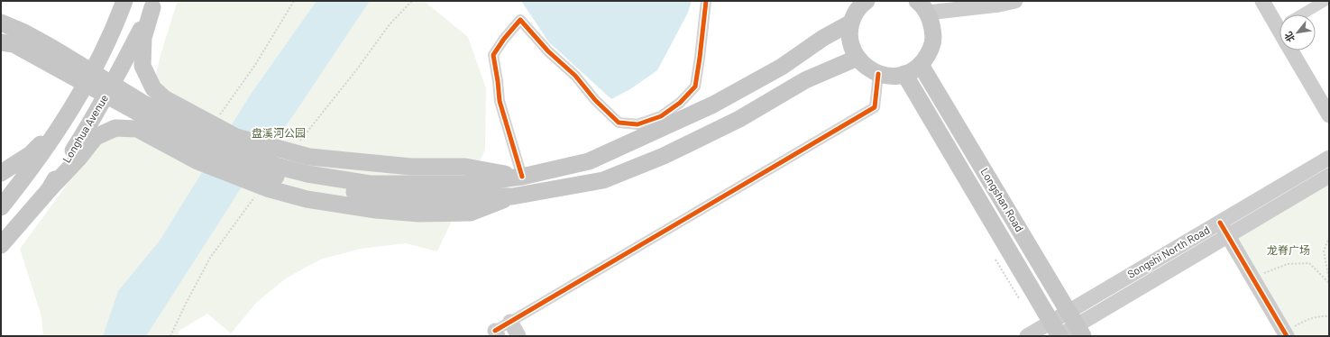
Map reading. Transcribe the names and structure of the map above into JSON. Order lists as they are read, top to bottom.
{
  "streets": {
    "main road": ["Longhua Avenue", "Longshan Road", "Songshi North Road"]
  },
  "crossings": [
    ["Longshan Road", "Songshi North Road"]
  ],
  "parks": ["盘溪河公园", "龙脊广场"],
  "north": "bottom left"
}
